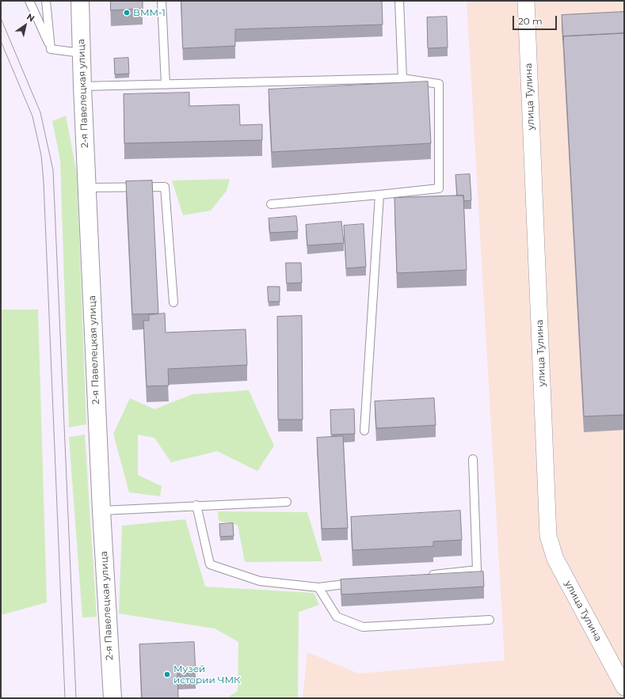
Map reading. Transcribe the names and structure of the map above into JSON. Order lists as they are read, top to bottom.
{
  "streets": {
    "main road": ["2-я Павелецкая улица"],
    "street": ["улица Тулина"]
  },
  "places": ["ВММ-1", "Музей истории ЧМК"],
  "scale_bar": "20 m",
  "north": "top right"
}
